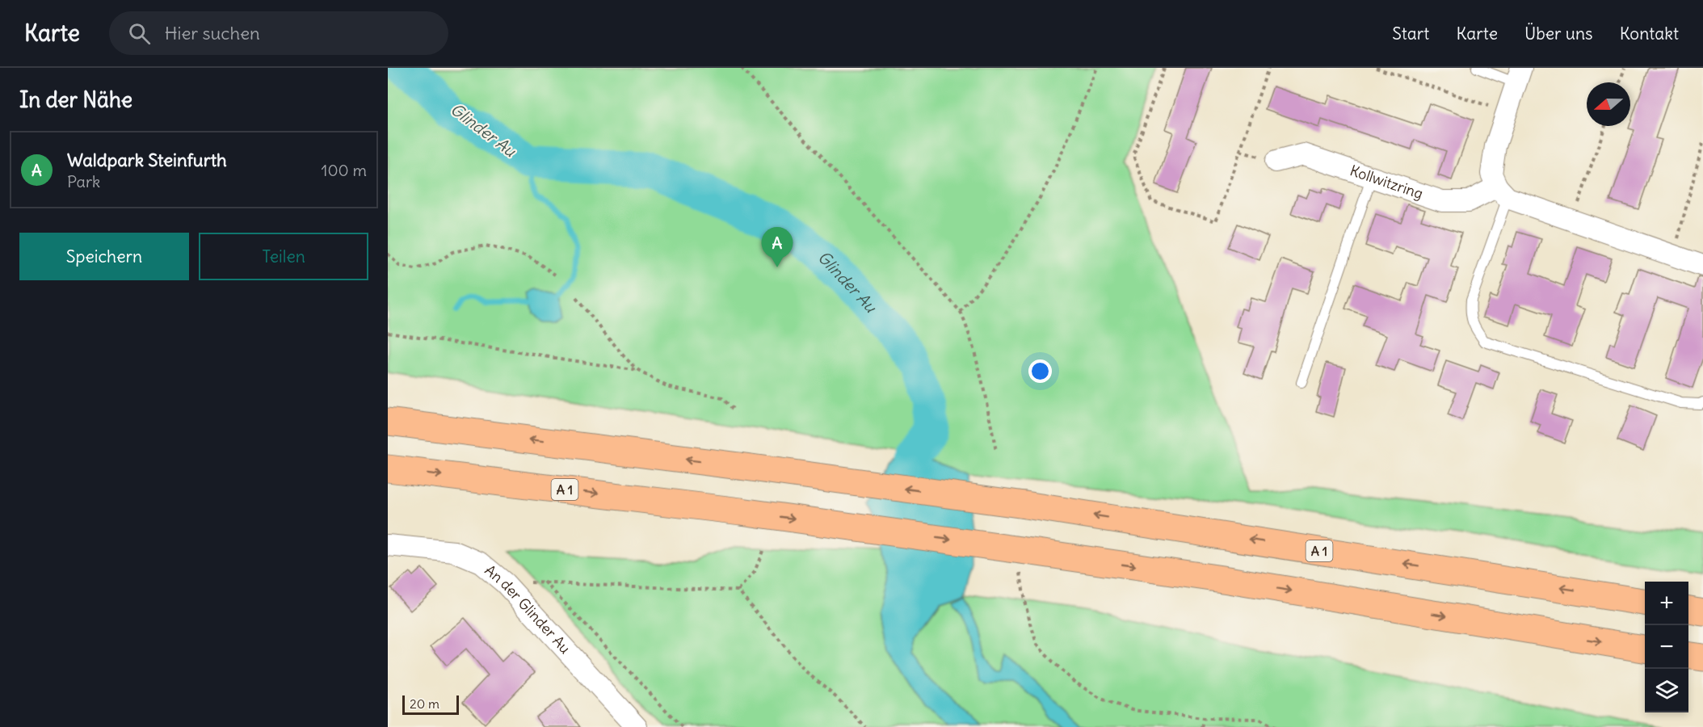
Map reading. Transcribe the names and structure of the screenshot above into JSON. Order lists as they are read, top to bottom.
{
  "streets": {
    "highway": ["A 1"],
    "street": ["Kollwitzring", "An der Glinder Au"]
  },
  "water": ["Glinder Au"],
  "scale_bar": "20 m",
  "north": "left",
  "page": {
    "header": "Karte",
    "search": "Hier suchen",
    "nav": [
      "Start",
      "Karte",
      "Über uns",
      "Kontakt"
    ],
    "heading": "In der Nähe",
    "list": [
      {
        "mark": "A",
        "name": "Waldpark Steinfurth",
        "note": "Park",
        "value": "100 m"
      }
    ],
    "buttons": ["Speichern", "Teilen"],
    "pins": "A",
    "map_buttons": ["+", "−"],
    "scale": "20 m"
  }
}
